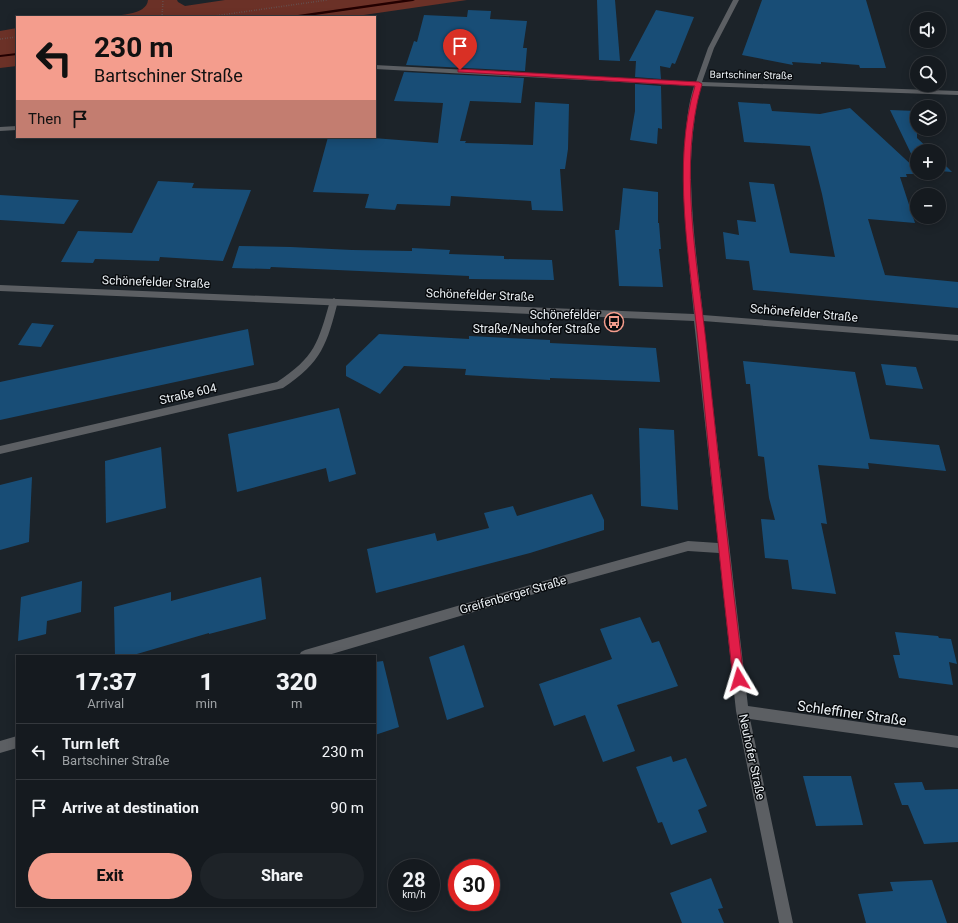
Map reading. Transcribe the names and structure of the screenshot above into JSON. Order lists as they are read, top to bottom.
{
  "streets": {
    "street": [
      "Bartschiner Straße",
      "Schönefelder Straße",
      "Straße 604",
      "Greifenberger Straße",
      "Schleffiner Straße",
      "Neuhofer Straße"
    ]
  },
  "crossings": [
    ["Bartschiner Straße", "Neuhofer Straße"],
    ["Schönefelder Straße", "Straße 604"],
    ["Schönefelder Straße", "Neuhofer Straße"],
    ["Greifenberger Straße", "Neuhofer Straße"],
    ["Schleffiner Straße", "Neuhofer Straße"]
  ],
  "places": {
    "bus stop": ["Schönefelder Straße/Neuhofer Straße"]
  },
  "page": {
    "map_buttons": ["+", "−"],
    "turn": ["230 m", "Bartschiner Straße"],
    "then": "Then",
    "eta": [
      "17:37",
      "Arrival",
      "1",
      "min",
      "320",
      "m"
    ],
    "list": [
      {
        "name": "Turn left",
        "note": "Bartschiner Straße",
        "value": "230 m"
      },
      {
        "name": "Arrive at destination",
        "value": "90 m"
      }
    ],
    "buttons": ["Exit", "Share"],
    "speed": "28 km/h",
    "limit": "30"
  }
}
